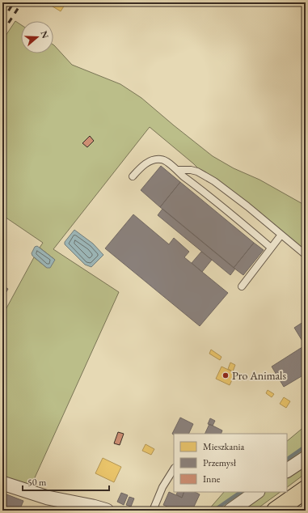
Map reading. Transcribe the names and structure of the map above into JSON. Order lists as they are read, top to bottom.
{
  "places": ["Pro Animals"],
  "legend": ["Mieszkania", "Przemysł", "Inne"],
  "scale_bar": "50 m",
  "north": "right"
}
